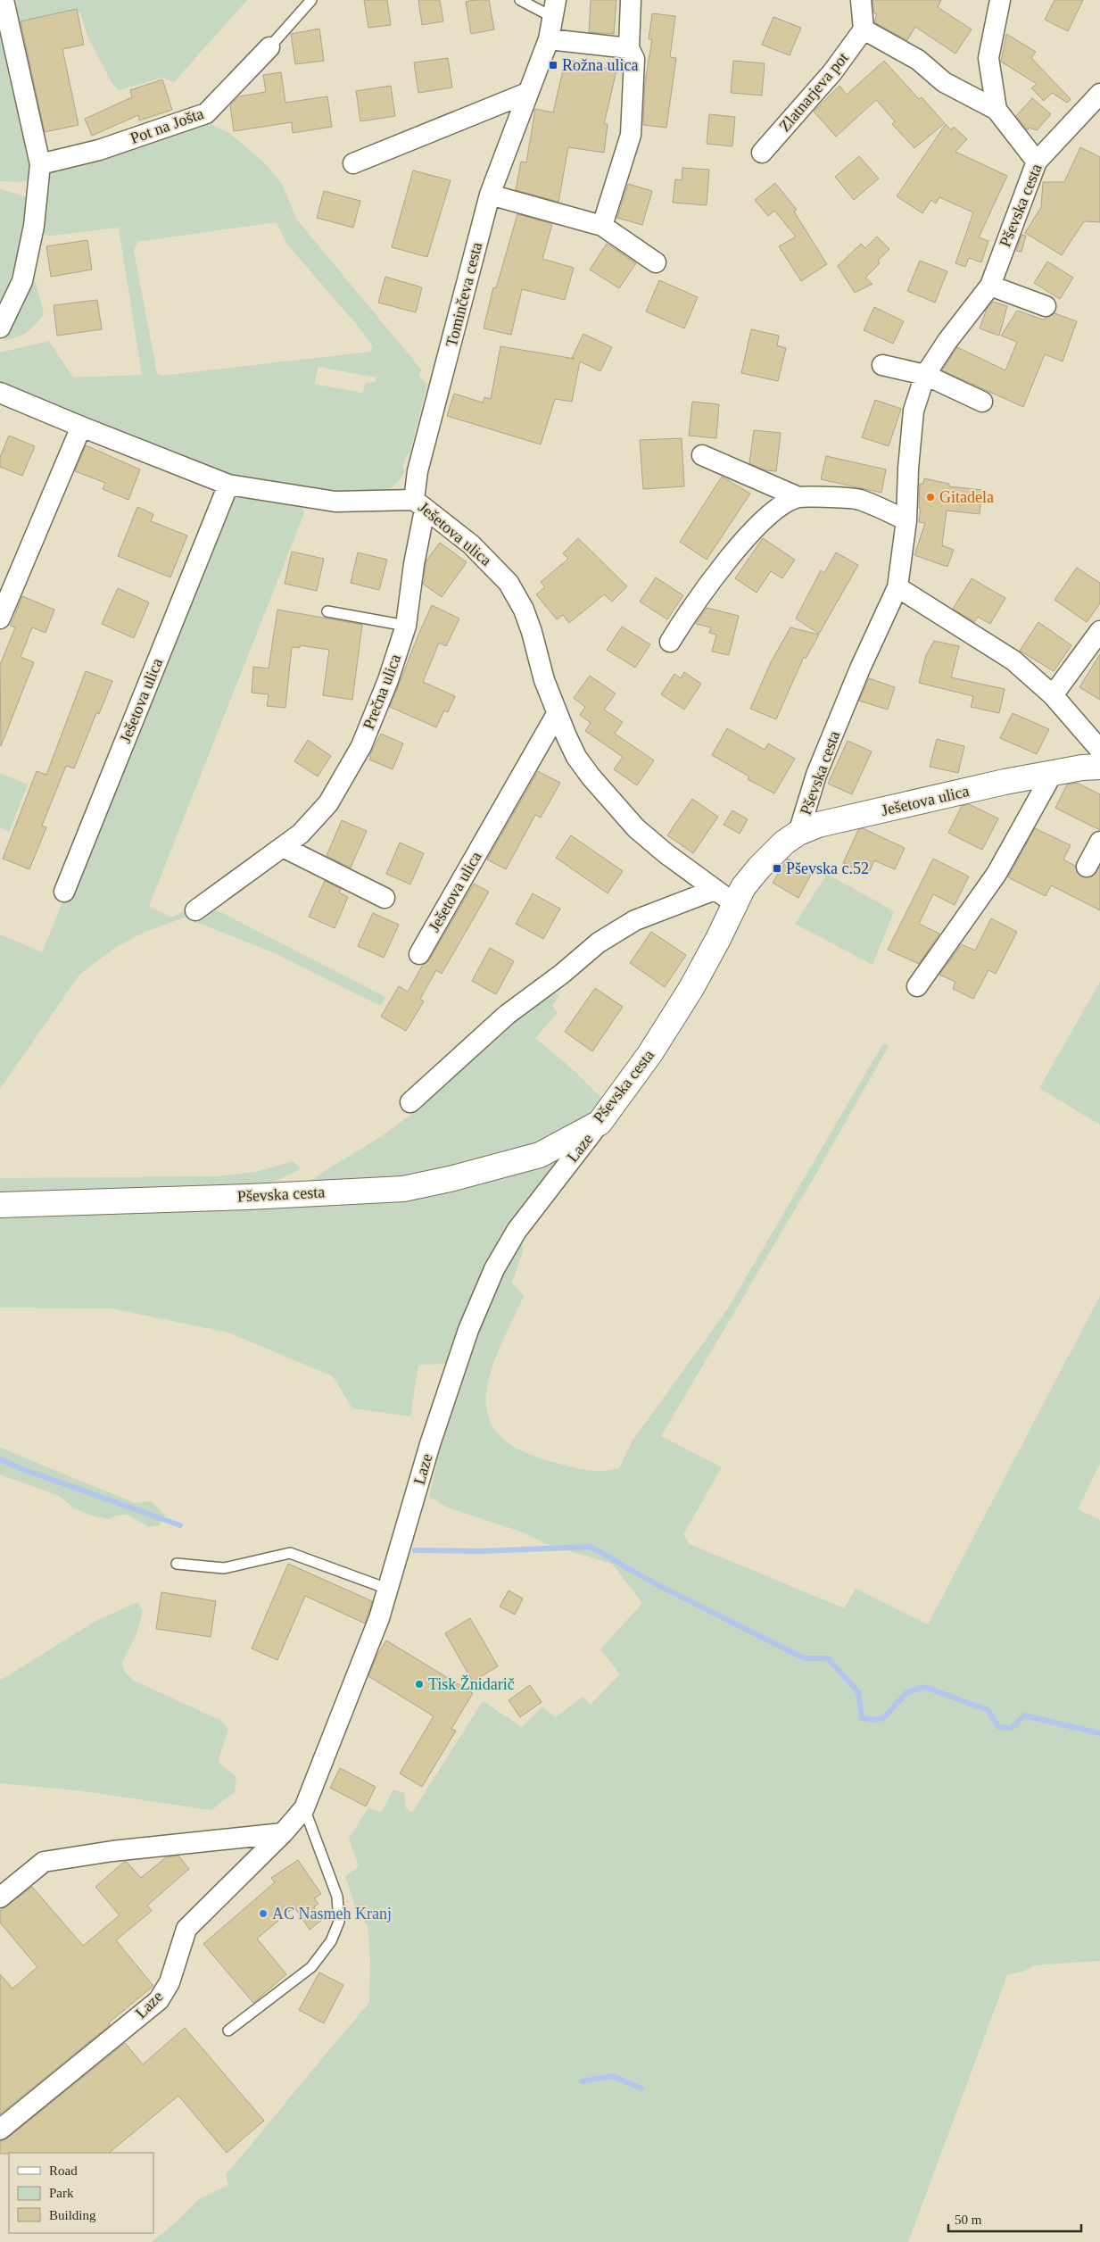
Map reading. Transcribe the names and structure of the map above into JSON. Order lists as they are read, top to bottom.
{
  "streets": {
    "street": [
      "Zlatnarjeva pot",
      "Pot na Jošta",
      "Pševska cesta",
      "Tominčeva cesta",
      "Ješetova ulica",
      "Prečna ulica",
      "Laze"
    ]
  },
  "crossings": [
    ["Pševska cesta", "Ješetova ulica"],
    ["Pševska cesta", "Laze"],
    ["Tominčeva cesta", "Ješetova ulica"],
    ["Tominčeva cesta", "Prečna ulica"],
    ["Ješetova ulica", "Prečna ulica"]
  ],
  "places": {
    "transit": ["Rožna ulica", "Pševska c.52"],
    "other": ["Gitadela", "Tisk Žnidarič", "AC Nasmeh Kranj"]
  },
  "legend": ["Road", "Park", "Building"],
  "scale_bar": "50 m"
}
